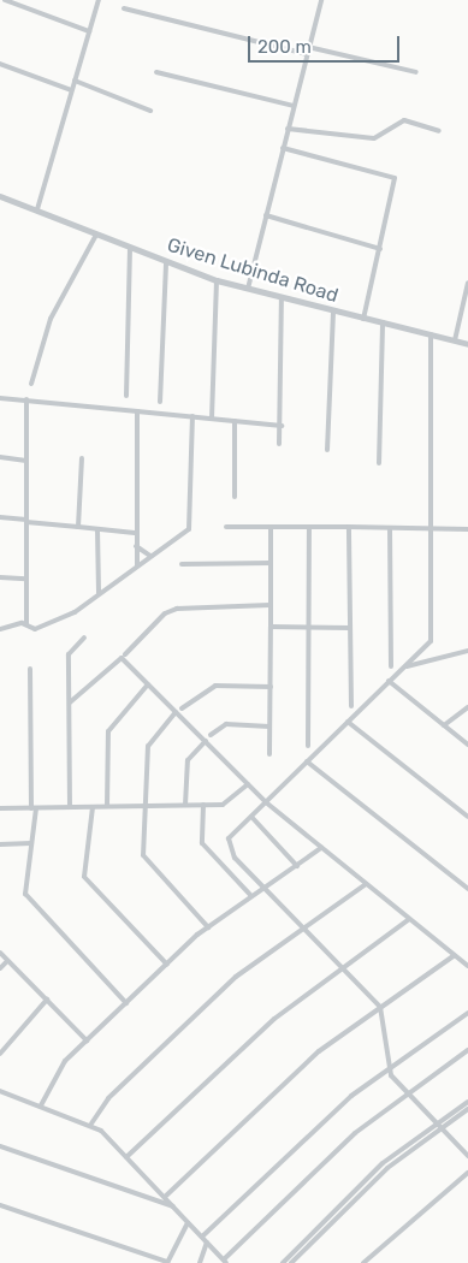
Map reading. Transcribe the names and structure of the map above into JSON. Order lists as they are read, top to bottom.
{
  "streets": {
    "street": ["Given Lubinda Road"]
  },
  "scale_bar": "200 m"
}
